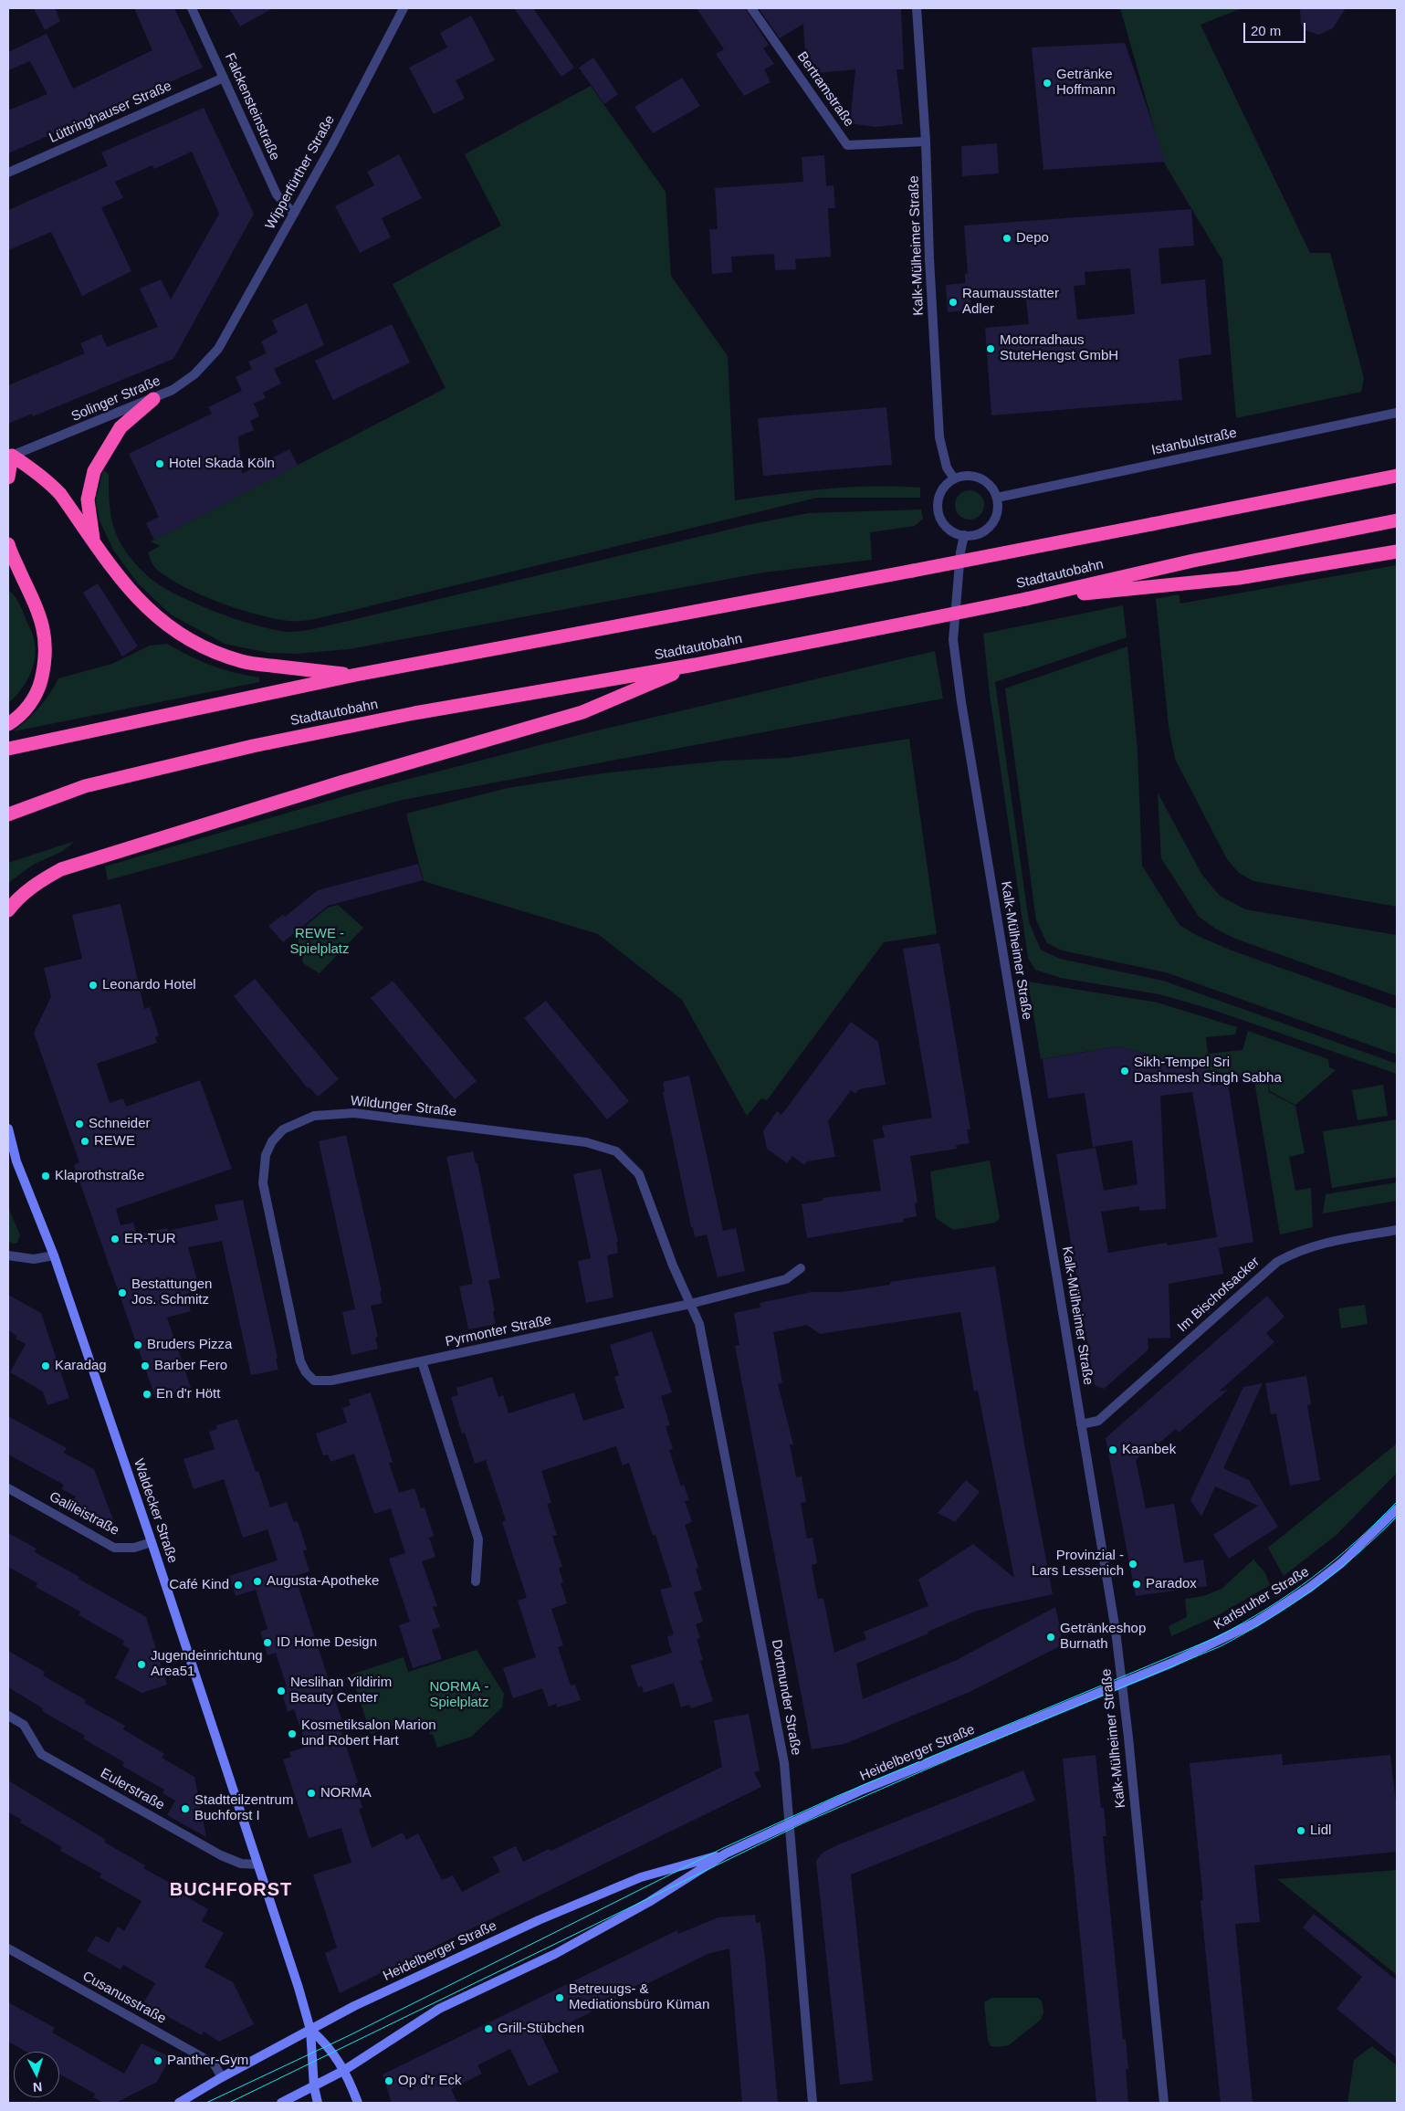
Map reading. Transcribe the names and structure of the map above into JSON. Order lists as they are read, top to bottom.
{
  "streets": {
    "highway": ["Stadtautobahn"],
    "street": [
      "Bertramstraße",
      "Falckensteinstraße",
      "Lüttringhauser Straße",
      "Wipperfürther Straße",
      "Kalk-Mülheimer Straße",
      "Solinger Straße",
      "Istanbulstraße",
      "Wildunger Straße",
      "Im Bischofsacker",
      "Pyrmonter Straße",
      "Waldecker Straße",
      "Galileistraße",
      "Karlsruher Straße",
      "Dortmunder Straße",
      "Heidelberger Straße",
      "Eulerstraße",
      "Cusanusstraße"
    ]
  },
  "crossings": [
    ["Bertramstraße", "Kalk-Mülheimer Straße"],
    ["Falckensteinstraße", "Lüttringhauser Straße"],
    ["Falckensteinstraße", "Wipperfürther Straße"],
    ["Wipperfürther Straße", "Solinger Straße"],
    ["Kalk-Mülheimer Straße", "Istanbulstraße"],
    ["Kalk-Mülheimer Straße", "Im Bischofsacker"],
    ["Kalk-Mülheimer Straße", "Karlsruher Straße"],
    ["Kalk-Mülheimer Straße", "Heidelberger Straße"],
    ["Wildunger Straße", "Pyrmonter Straße"],
    ["Wildunger Straße", "Dortmunder Straße"],
    ["Pyrmonter Straße", "Dortmunder Straße"],
    ["Waldecker Straße", "Galileistraße"],
    ["Waldecker Straße", "Heidelberger Straße"],
    ["Waldecker Straße", "Eulerstraße"],
    ["Karlsruher Straße", "Heidelberger Straße"],
    ["Dortmunder Straße", "Heidelberger Straße"],
    ["Heidelberger Straße", "Cusanusstraße"]
  ],
  "districts": ["BUCHFORST"],
  "parks": ["REWE - Spielplatz", "NORMA - Spielplatz"],
  "places": [
    "Getränke Hoffmann",
    "Depo",
    "Raumausstatter Adler",
    "Motorradhaus StuteHengst GmbH",
    "Hotel Skada Köln",
    "Leonardo Hotel",
    "Sikh-Tempel Sri Dashmesh Singh Sabha",
    "Schneider",
    "REWE",
    "Klaprothstraße",
    "ER-TUR",
    "Bestattungen Jos. Schmitz",
    "Bruders Pizza",
    "Karadag",
    "Barber Fero",
    "En d'r Hött",
    "Kaanbek",
    "Provinzial - Lars Lessenich",
    "Augusta-Apotheke",
    "Paradox",
    "Café Kind",
    "Getränkeshop Burnath",
    "ID Home Design",
    "Jugendeinrichtung Area51",
    "Neslihan Yildirim Beauty Center",
    "Kosmetiksalon Marion und Robert Hart",
    "NORMA",
    "Stadtteilzentrum Buchforst I",
    "Lidl",
    "Betreuugs- & Mediationsbüro Küman",
    "Grill-Stübchen",
    "Panther-Gym",
    "Op d'r Eck"
  ],
  "scale_bar": "20 m",
  "north": "bottom"
}
